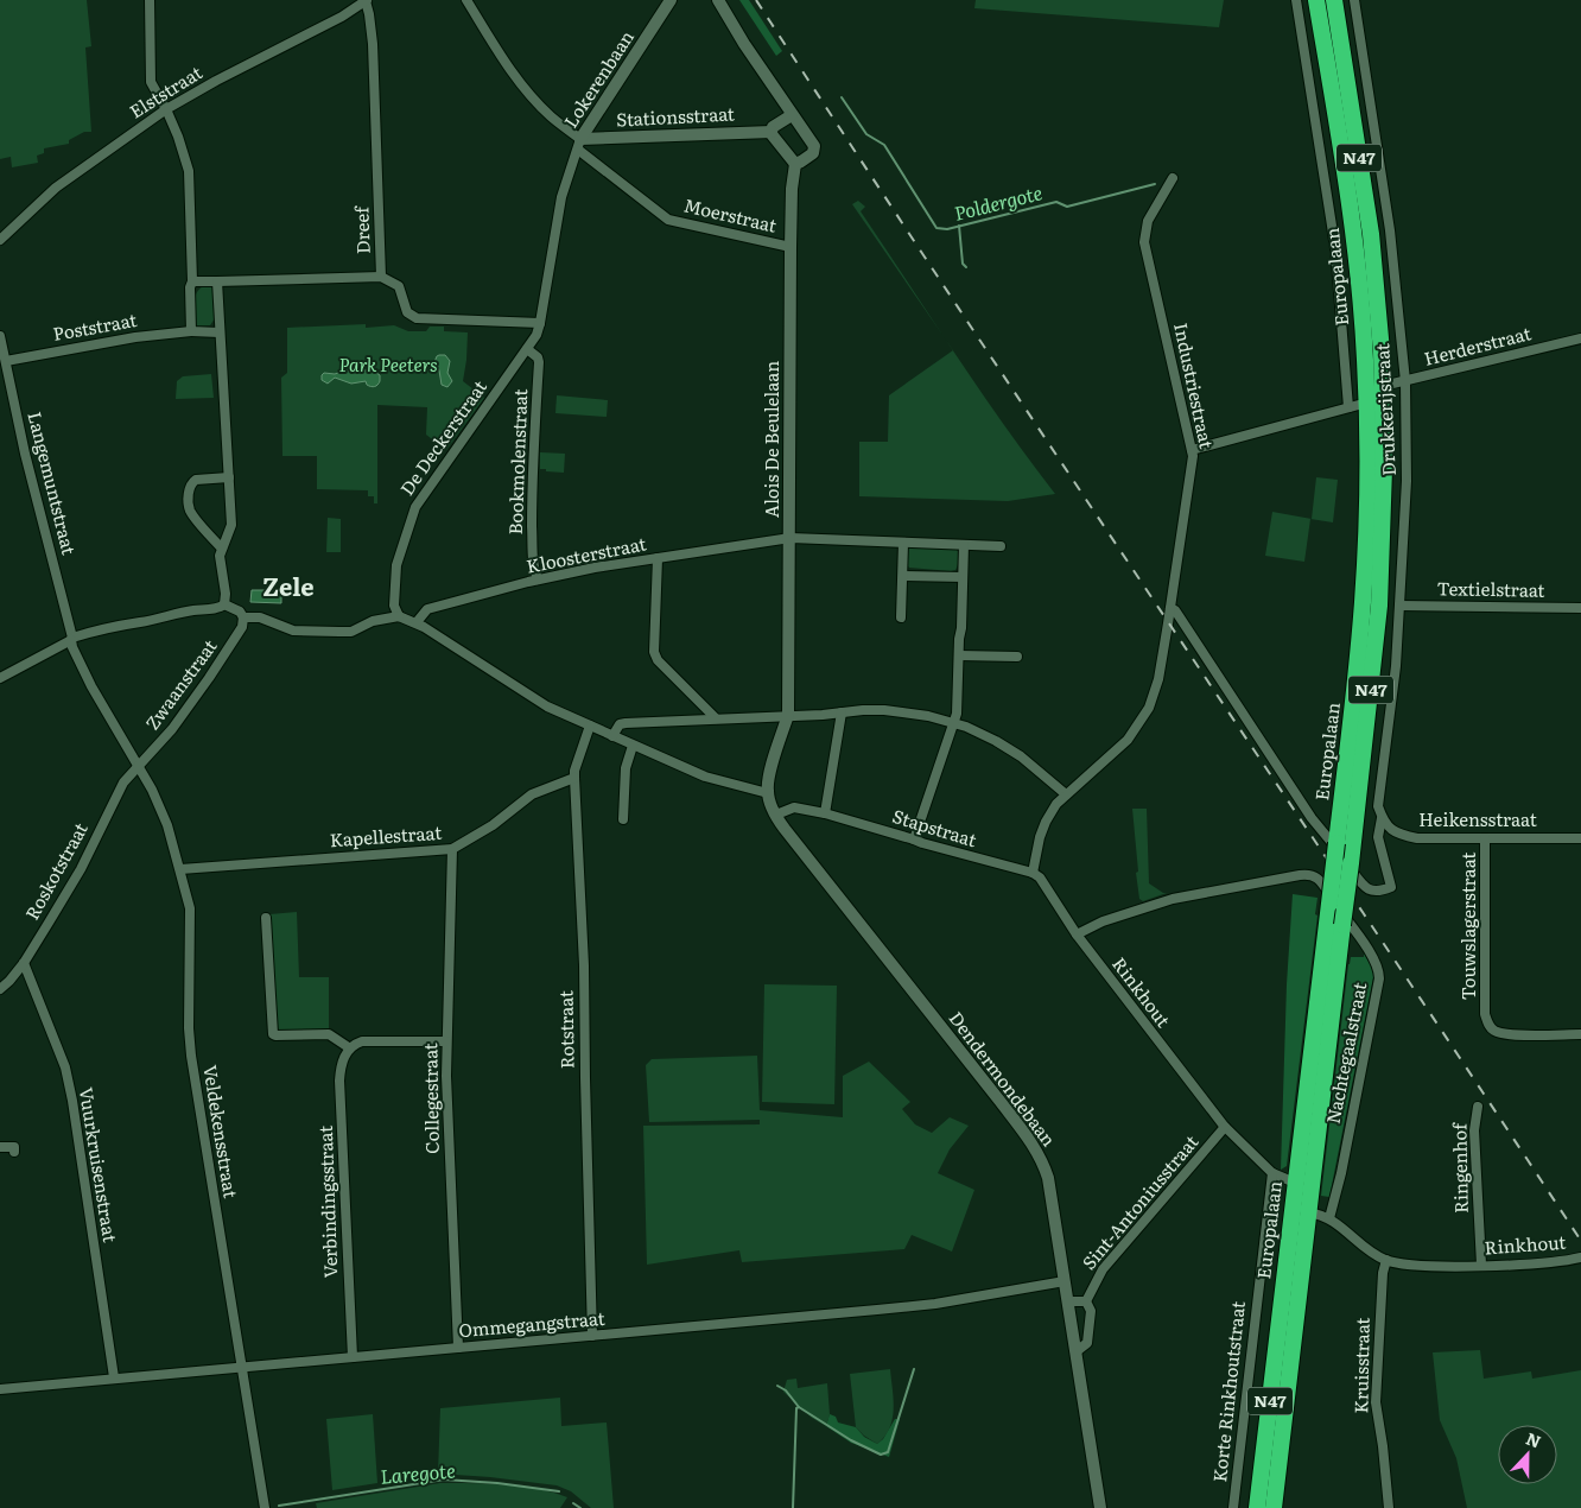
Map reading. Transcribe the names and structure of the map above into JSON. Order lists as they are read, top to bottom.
{
  "streets": {
    "highway": ["N47", "Europalaan"],
    "street": [
      "Lokerenbaan",
      "Elststraat",
      "Stationsstraat",
      "Moerstraat",
      "Dreef",
      "Poststraat",
      "Herderstraat",
      "Industriestraat",
      "Drukkerijstraat",
      "De Deckerstraat",
      "Alois De Beulelaan",
      "Bookmolenstraat",
      "Langemuntstraat",
      "Kloosterstraat",
      "Textielstraat",
      "Zwaanstraat",
      "Heikensstraat",
      "Stapstraat",
      "Kapellestraat",
      "Roskotstraat",
      "Touwslagerstraat",
      "Rinkhout",
      "Rotstraat",
      "Nachtegaalstraat",
      "Dendermondebaan",
      "Collegestraat",
      "Veldekensstraat",
      "Vuurkruisenstraat",
      "Ringenhof",
      "Verbindingsstraat",
      "Sint-Antoniusstraat",
      "Ommegangstraat",
      "Kruisstraat",
      "Korte Rinkhoutstraat"
    ]
  },
  "crossings": [
    ["Lokerenbaan", "Stationsstraat"],
    ["Lokerenbaan", "Moerstraat"],
    ["Lokerenbaan", "Dreef"],
    ["Lokerenbaan", "De Deckerstraat"],
    ["Elststraat", "Dreef"],
    ["Stationsstraat", "Moerstraat"],
    ["Moerstraat", "Alois De Beulelaan"],
    ["Dreef", "De Deckerstraat"],
    ["Europalaan", "Herderstraat"],
    ["Europalaan", "Rinkhout"],
    ["Poststraat", "Langemuntstraat"],
    ["Herderstraat", "Drukkerijstraat"],
    ["Drukkerijstraat", "Textielstraat"],
    ["Drukkerijstraat", "Heikensstraat"],
    ["De Deckerstraat", "Bookmolenstraat"],
    ["Alois De Beulelaan", "Dendermondebaan"],
    ["Bookmolenstraat", "Kloosterstraat"],
    ["Langemuntstraat", "Zwaanstraat"],
    ["Langemuntstraat", "Roskotstraat"],
    ["Langemuntstraat", "Veldekensstraat"],
    ["Zwaanstraat", "Roskotstraat"],
    ["Zwaanstraat", "Veldekensstraat"],
    ["Heikensstraat", "Touwslagerstraat"],
    ["Stapstraat", "Rinkhout"],
    ["Stapstraat", "Dendermondebaan"],
    ["Kapellestraat", "Rotstraat"],
    ["Kapellestraat", "Collegestraat"],
    ["Kapellestraat", "Veldekensstraat"],
    ["Roskotstraat", "Veldekensstraat"],
    ["Roskotstraat", "Vuurkruisenstraat"],
    ["Rinkhout", "Nachtegaalstraat"],
    ["Rinkhout", "Ringenhof"],
    ["Rinkhout", "Sint-Antoniusstraat"],
    ["Rinkhout", "Kruisstraat"],
    ["Rinkhout", "Korte Rinkhoutstraat"],
    ["Rotstraat", "Ommegangstraat"],
    ["Dendermondebaan", "Sint-Antoniusstraat"],
    ["Dendermondebaan", "Ommegangstraat"],
    ["Collegestraat", "Ommegangstraat"],
    ["Veldekensstraat", "Ommegangstraat"],
    ["Vuurkruisenstraat", "Ommegangstraat"],
    ["Verbindingsstraat", "Ommegangstraat"]
  ],
  "districts": ["Zele"],
  "water": ["Poldergote", "Laregote"],
  "parks": ["Park Peeters"],
  "north": "top"
}
